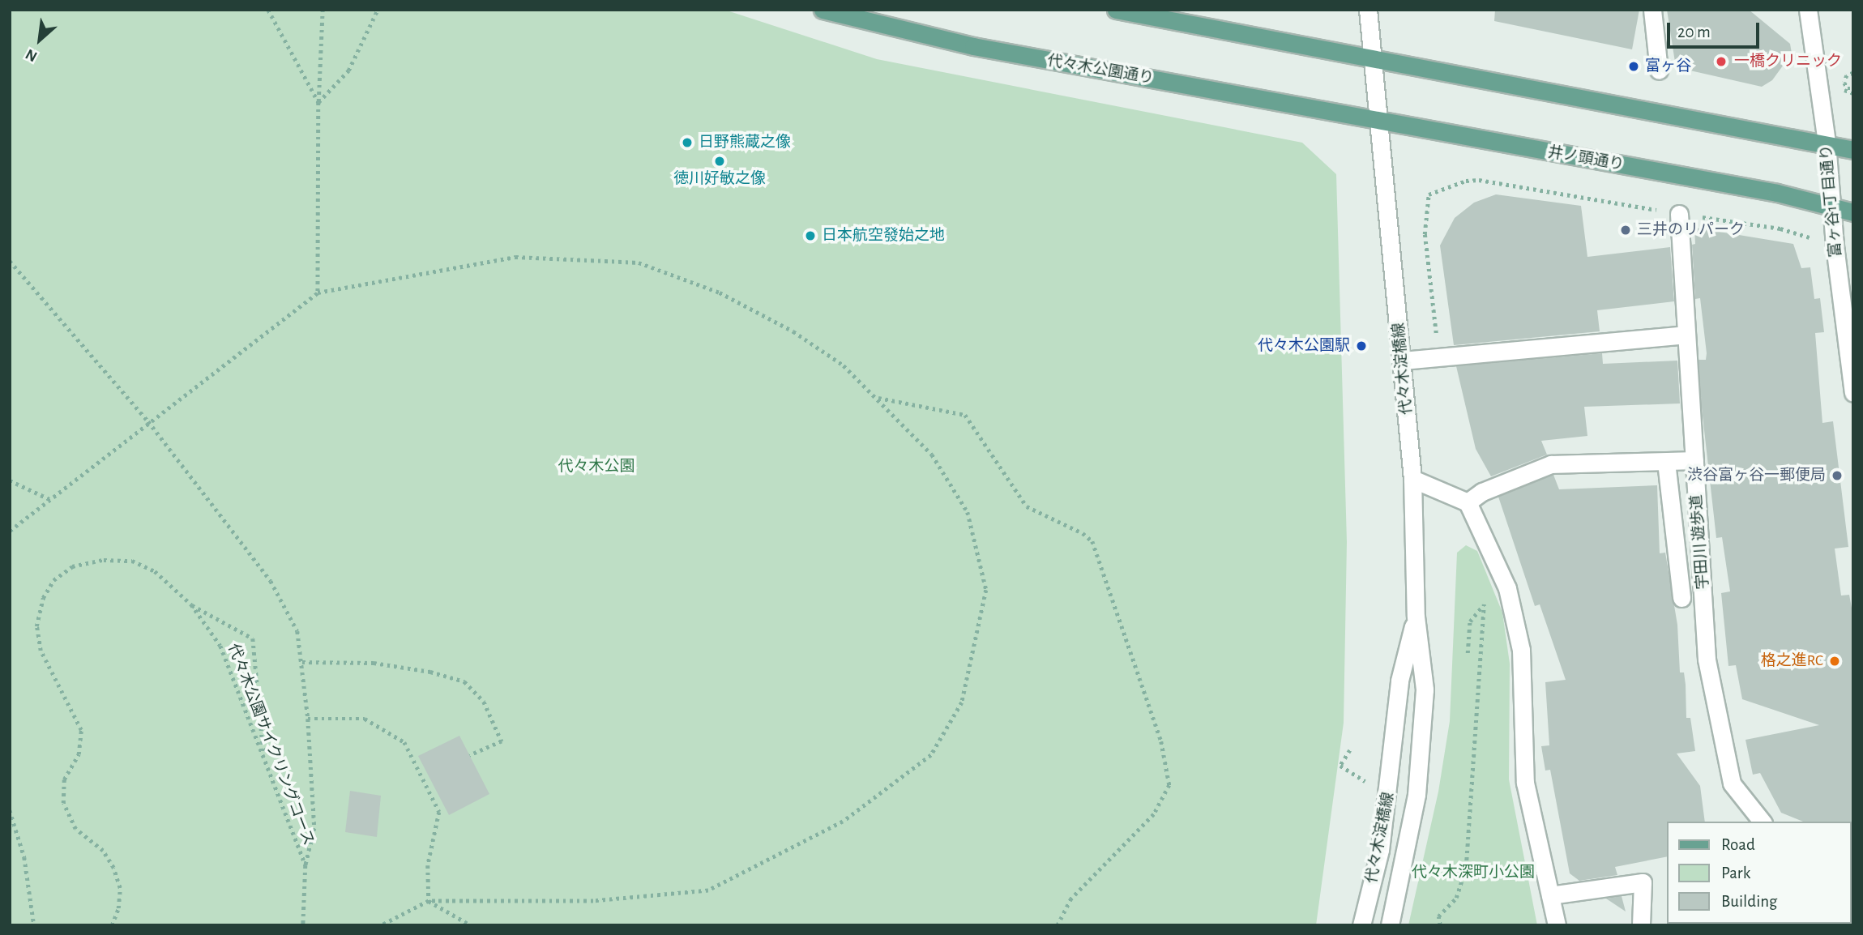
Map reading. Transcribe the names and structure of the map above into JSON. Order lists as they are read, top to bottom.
{
  "streets": {
    "main road": ["代々木公園通り", "井ノ頭通り"],
    "street": ["富ヶ谷1丁目通り", "代々木淀橋線", "宇田川 遊歩道"],
    "path": ["代々木公園サイクリングコース"]
  },
  "crossings": [
    ["代々木公園通り", "井ノ頭通り"],
    ["代々木公園通り", "代々木淀橋線"],
    ["井ノ頭通り", "富ヶ谷1丁目通り"],
    ["井ノ頭通り", "代々木淀橋線"]
  ],
  "parks": ["代々木公園", "代々木深町小公園"],
  "places": [
    "一橋クリニック",
    "富ヶ谷",
    "日野熊蔵之像",
    "徳川好敏之像",
    "三井のリパーク",
    "日本航空發始之地",
    "代々木公園駅",
    "渋谷富ヶ谷一郵便局",
    "格之進RC"
  ],
  "legend": ["Road", "Park", "Building"],
  "scale_bar": "20 m",
  "north": "bottom left"
}
